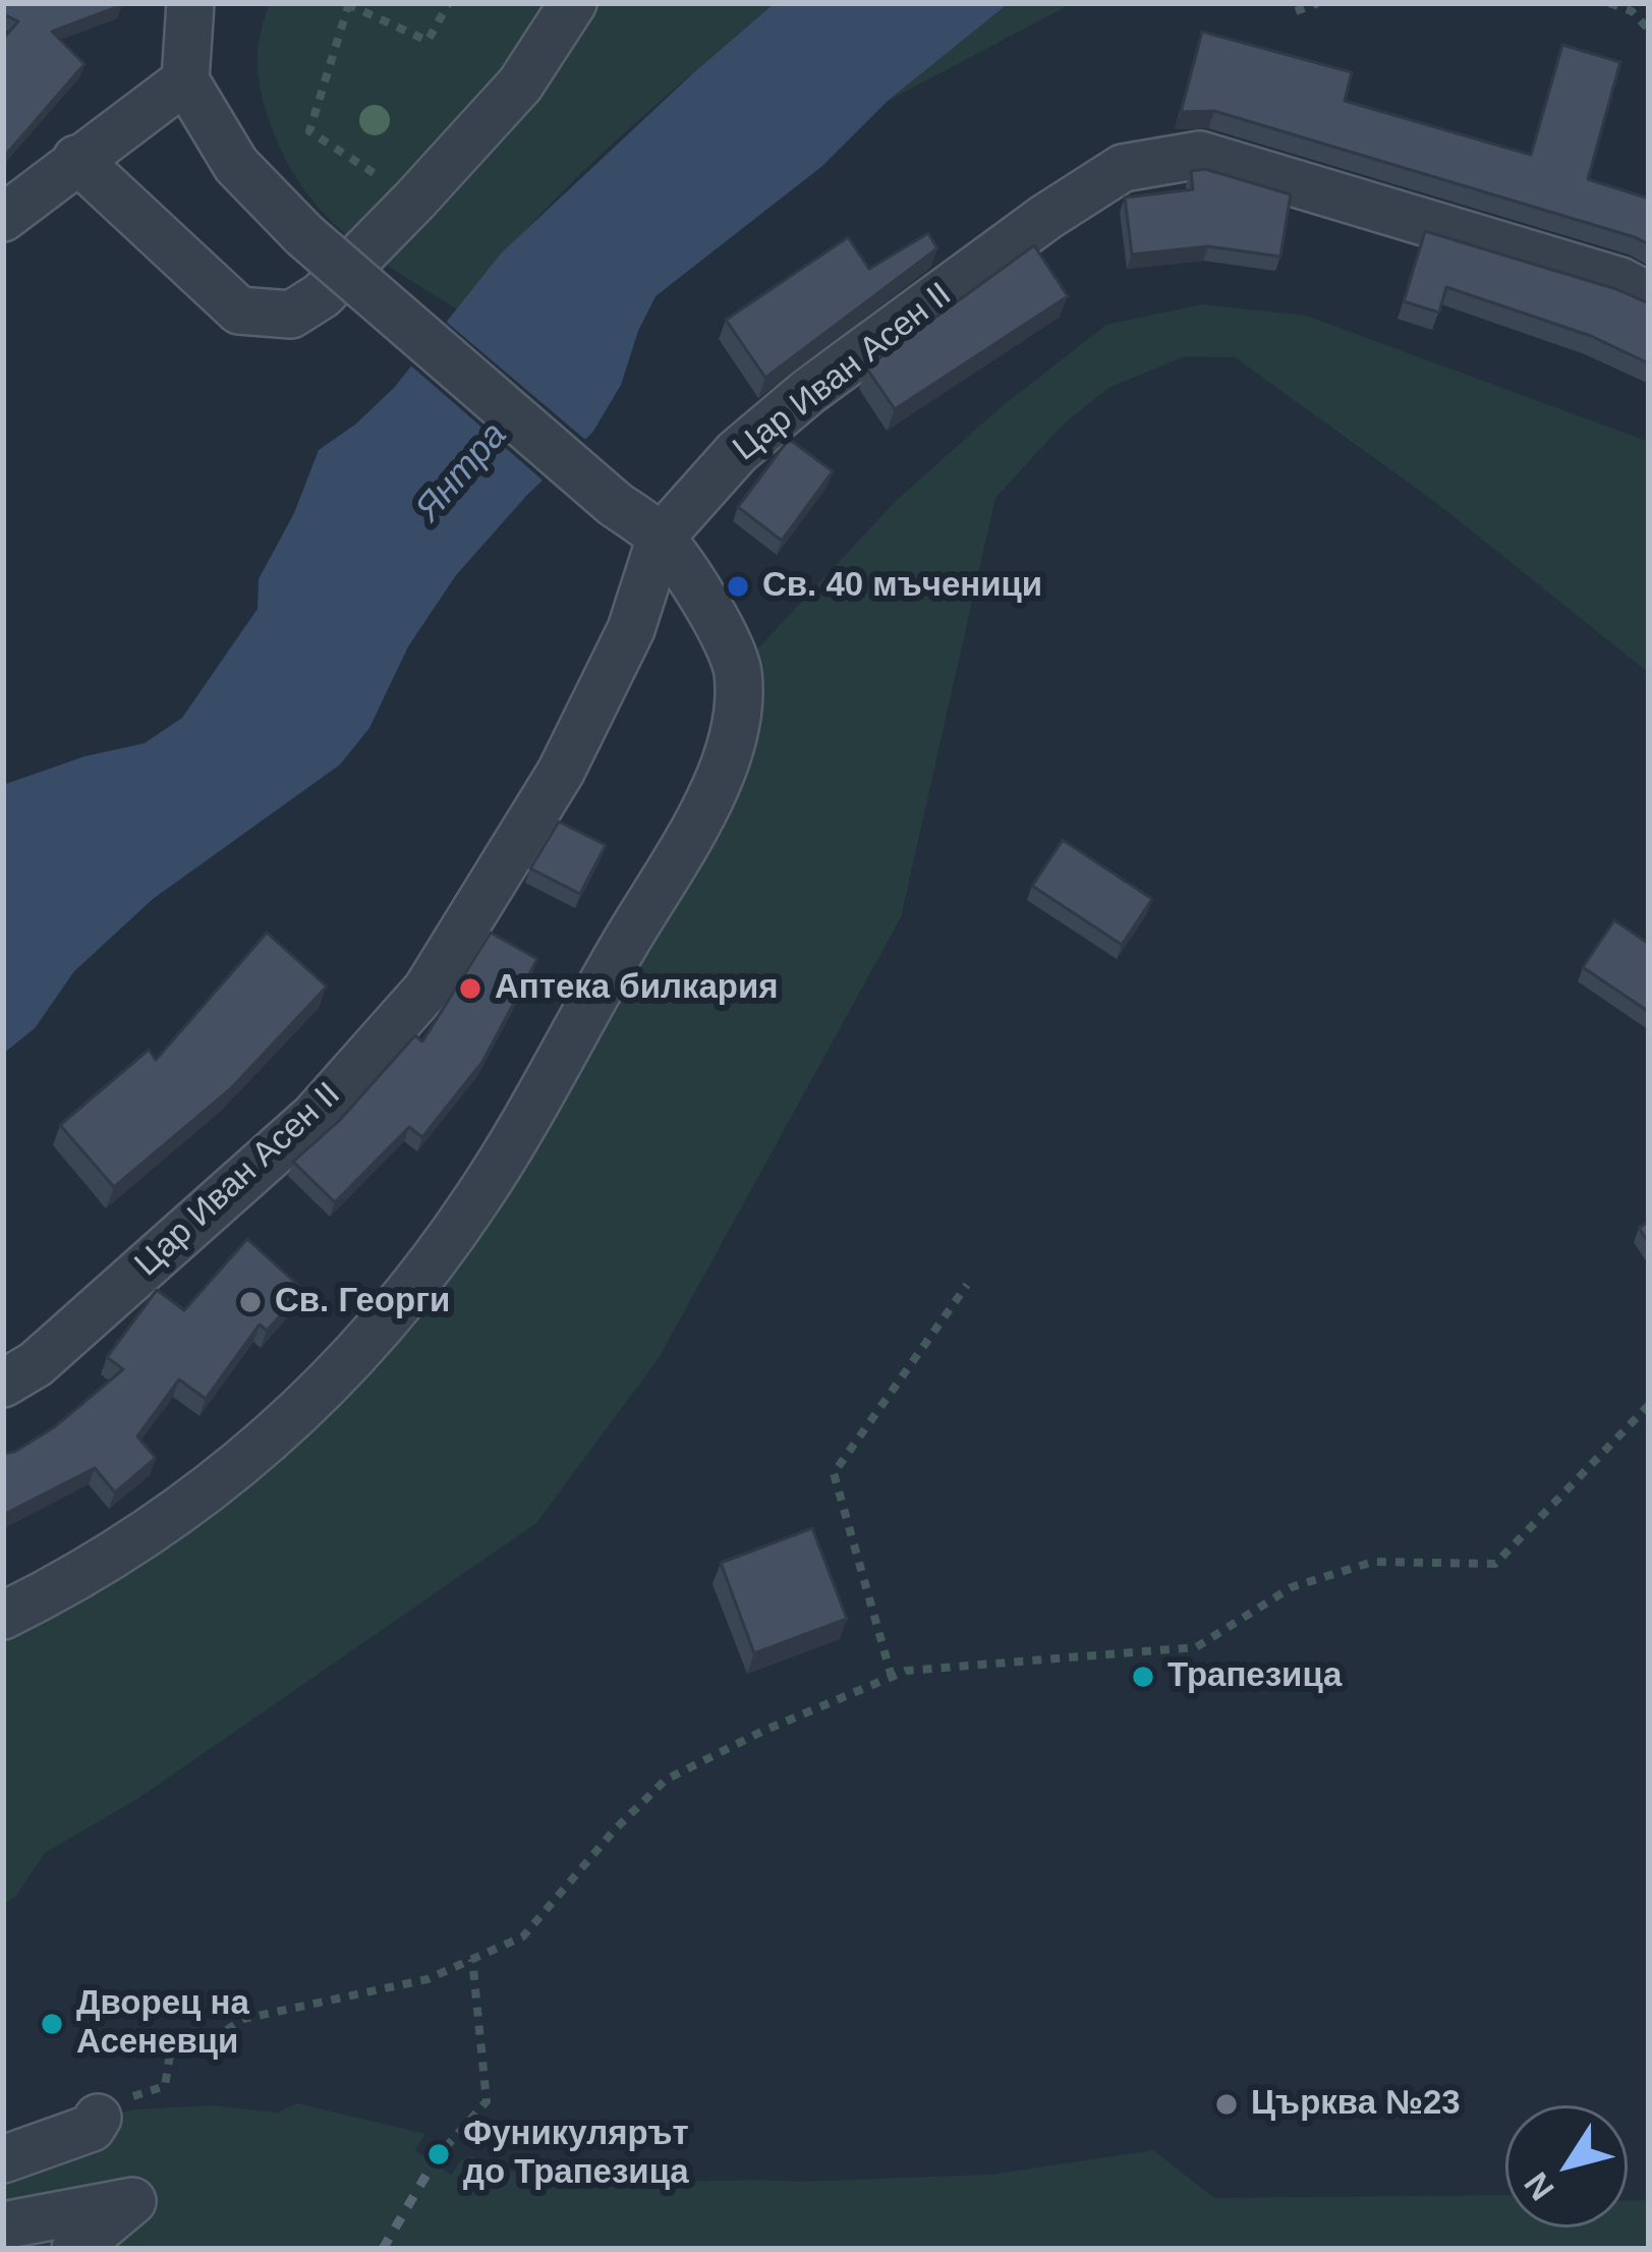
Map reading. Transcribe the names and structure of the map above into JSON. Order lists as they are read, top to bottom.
{
  "streets": {
    "street": ["Цар Иван Асен II"]
  },
  "water": ["Янтра"],
  "places": [
    "Св. 40 мъченици",
    "Аптека билкария",
    "Св. Георги",
    "Трапезица",
    "Дворец на Асеневци",
    "Църква №23",
    "Фуникулярът до Трапезица"
  ],
  "north": "bottom left"
}
